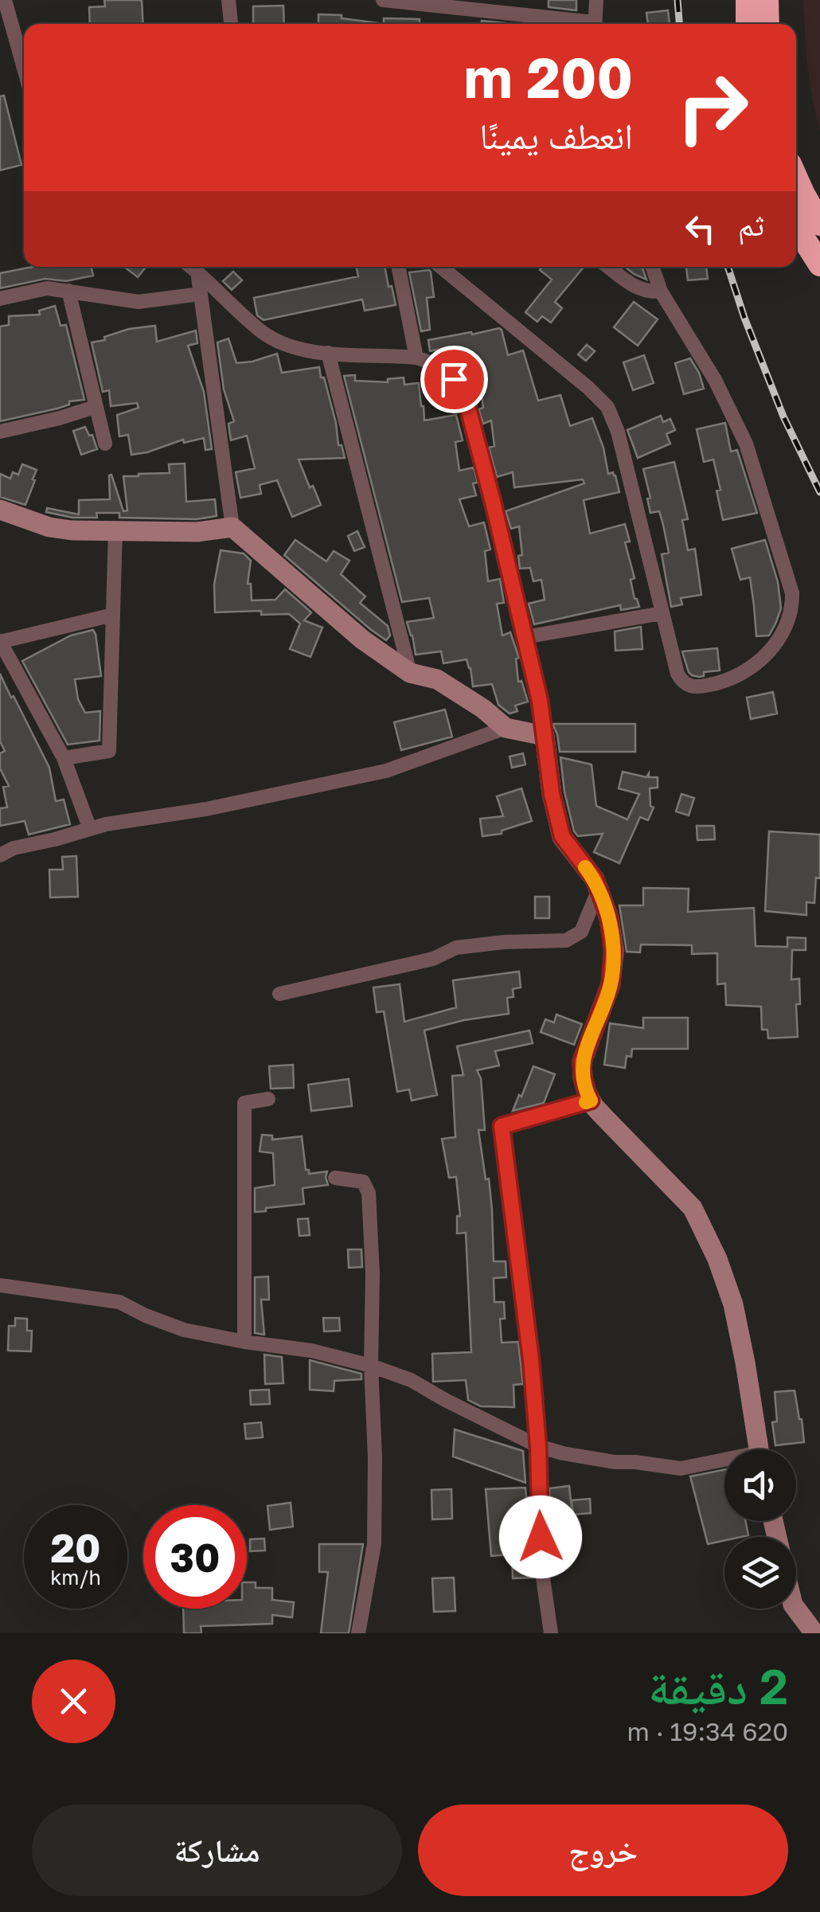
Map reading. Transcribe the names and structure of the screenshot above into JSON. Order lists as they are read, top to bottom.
{
  "page": {
    "turn": ["200 m", "انعطف يمينًا"],
    "then": "ثم",
    "speed": "20 km/h",
    "limit": "30",
    "heading": ["2 دقيقة", "620 m · 19:34"],
    "buttons": ["خروج", "مشاركة"]
  }
}
